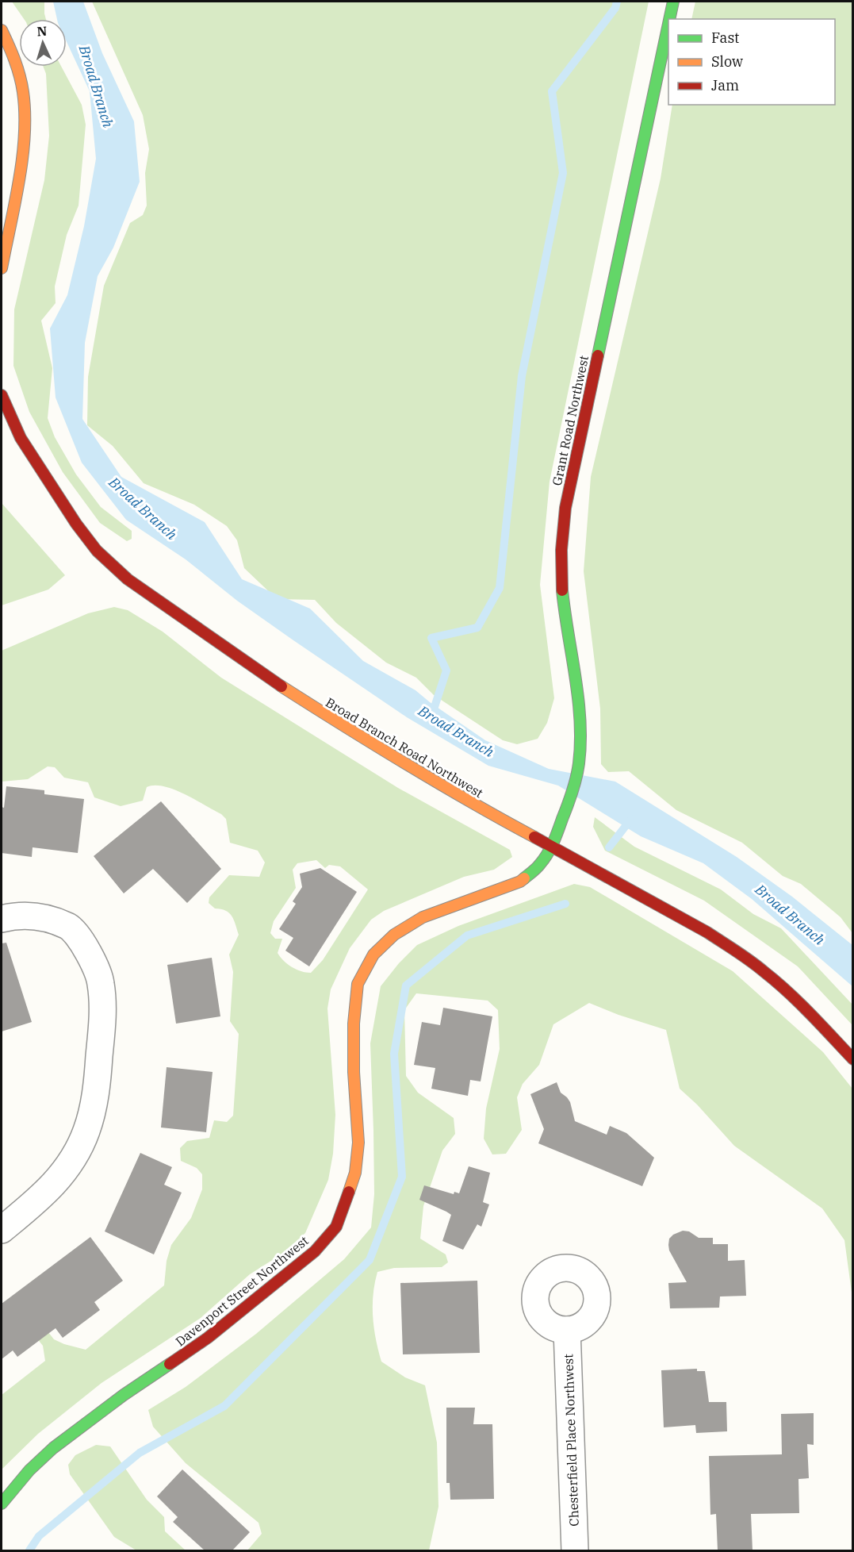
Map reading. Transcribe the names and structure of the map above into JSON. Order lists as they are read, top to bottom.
{
  "streets": {
    "street": [
      "Grant Road Northwest",
      "Broad Branch Road Northwest",
      "Davenport Street Northwest",
      "Chesterfield Place Northwest"
    ]
  },
  "crossings": [
    ["Grant Road Northwest", "Broad Branch Road Northwest"],
    ["Grant Road Northwest", "Davenport Street Northwest"],
    ["Broad Branch Road Northwest", "Davenport Street Northwest"]
  ],
  "water": ["Broad Branch"],
  "legend": ["Fast", "Slow", "Jam"],
  "north": "top"
}
